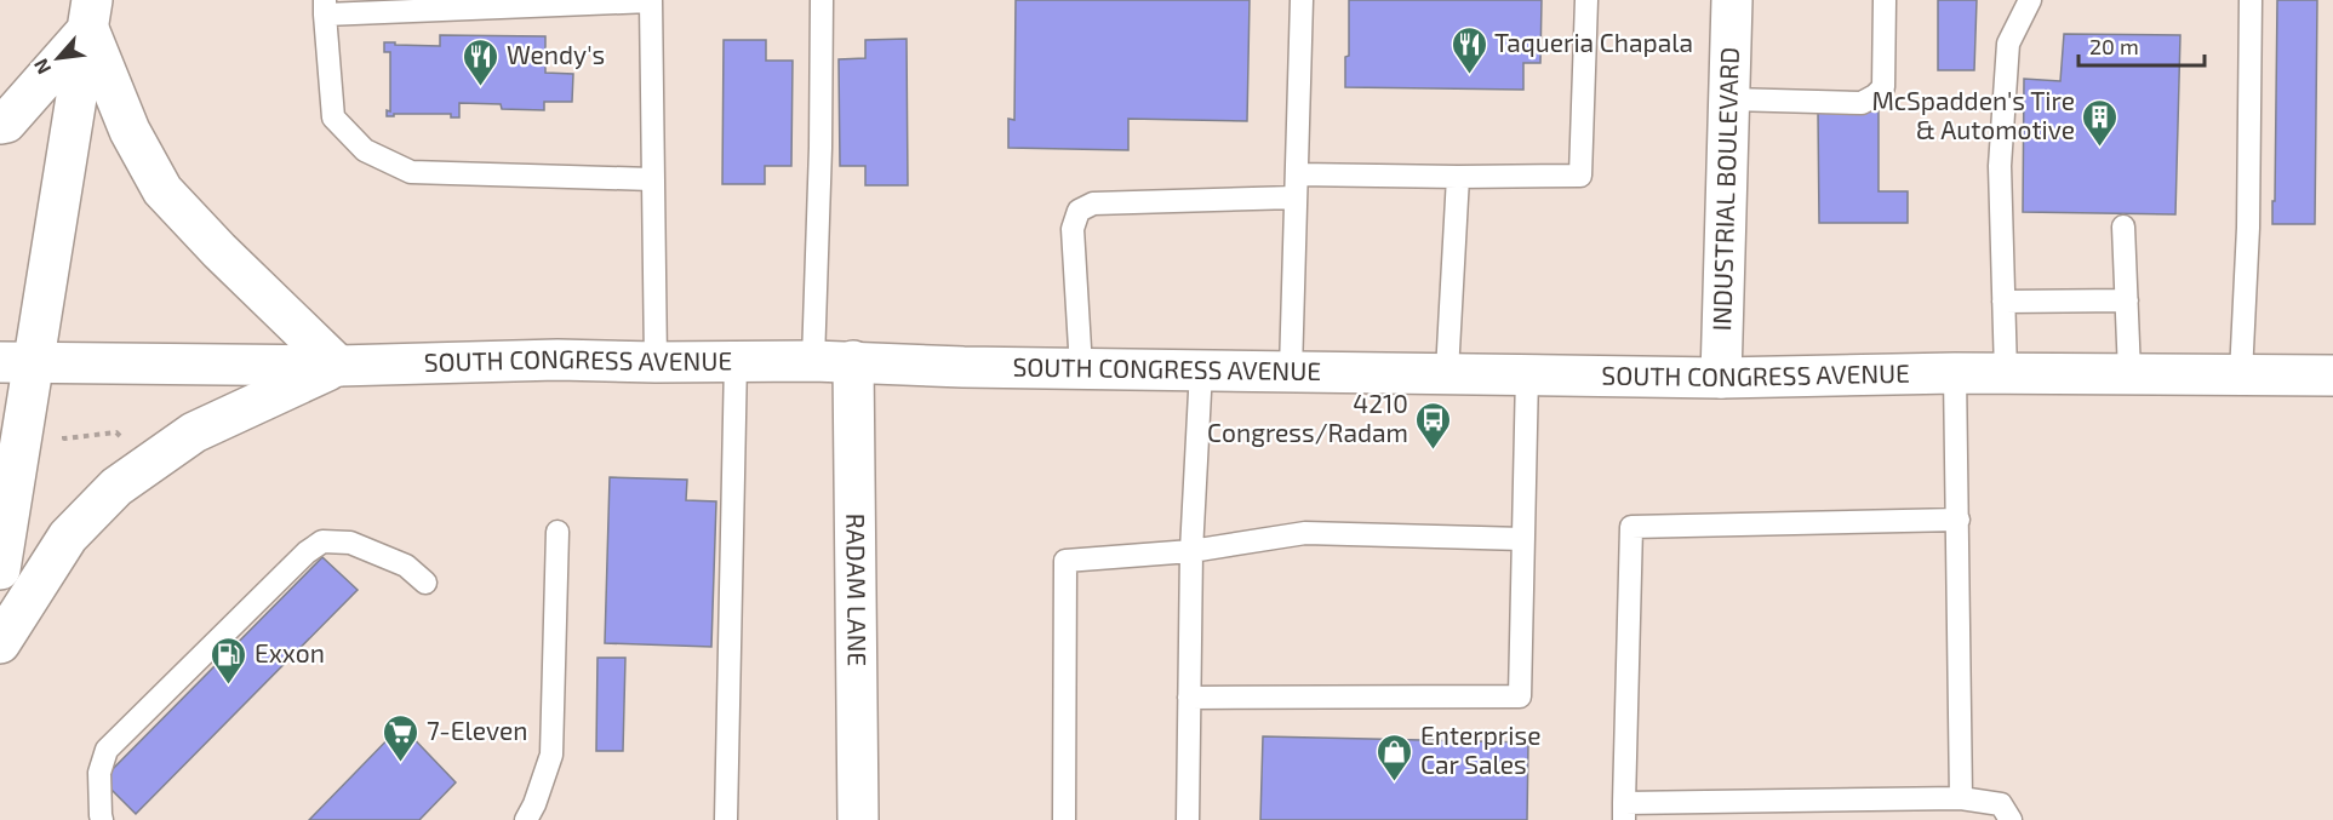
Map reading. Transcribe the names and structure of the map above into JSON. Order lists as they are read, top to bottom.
{
  "streets": {
    "main road": ["INDUSTRIAL BOULEVARD", "SOUTH CONGRESS AVENUE", "RADAM LANE"]
  },
  "crossings": [
    ["INDUSTRIAL BOULEVARD", "SOUTH CONGRESS AVENUE"],
    ["SOUTH CONGRESS AVENUE", "RADAM LANE"]
  ],
  "places": {
    "restaurant": ["Taqueria Chapala", "Wendy's"],
    "building": ["McSpadden's Tire & Automotive"],
    "bus stop": ["4210 Congress/Radam"],
    "fuel station": ["Exxon"],
    "supermarket": ["7-Eleven"],
    "shop": ["Enterprise Car Sales"]
  },
  "scale_bar": "20 m",
  "north": "bottom left"
}
